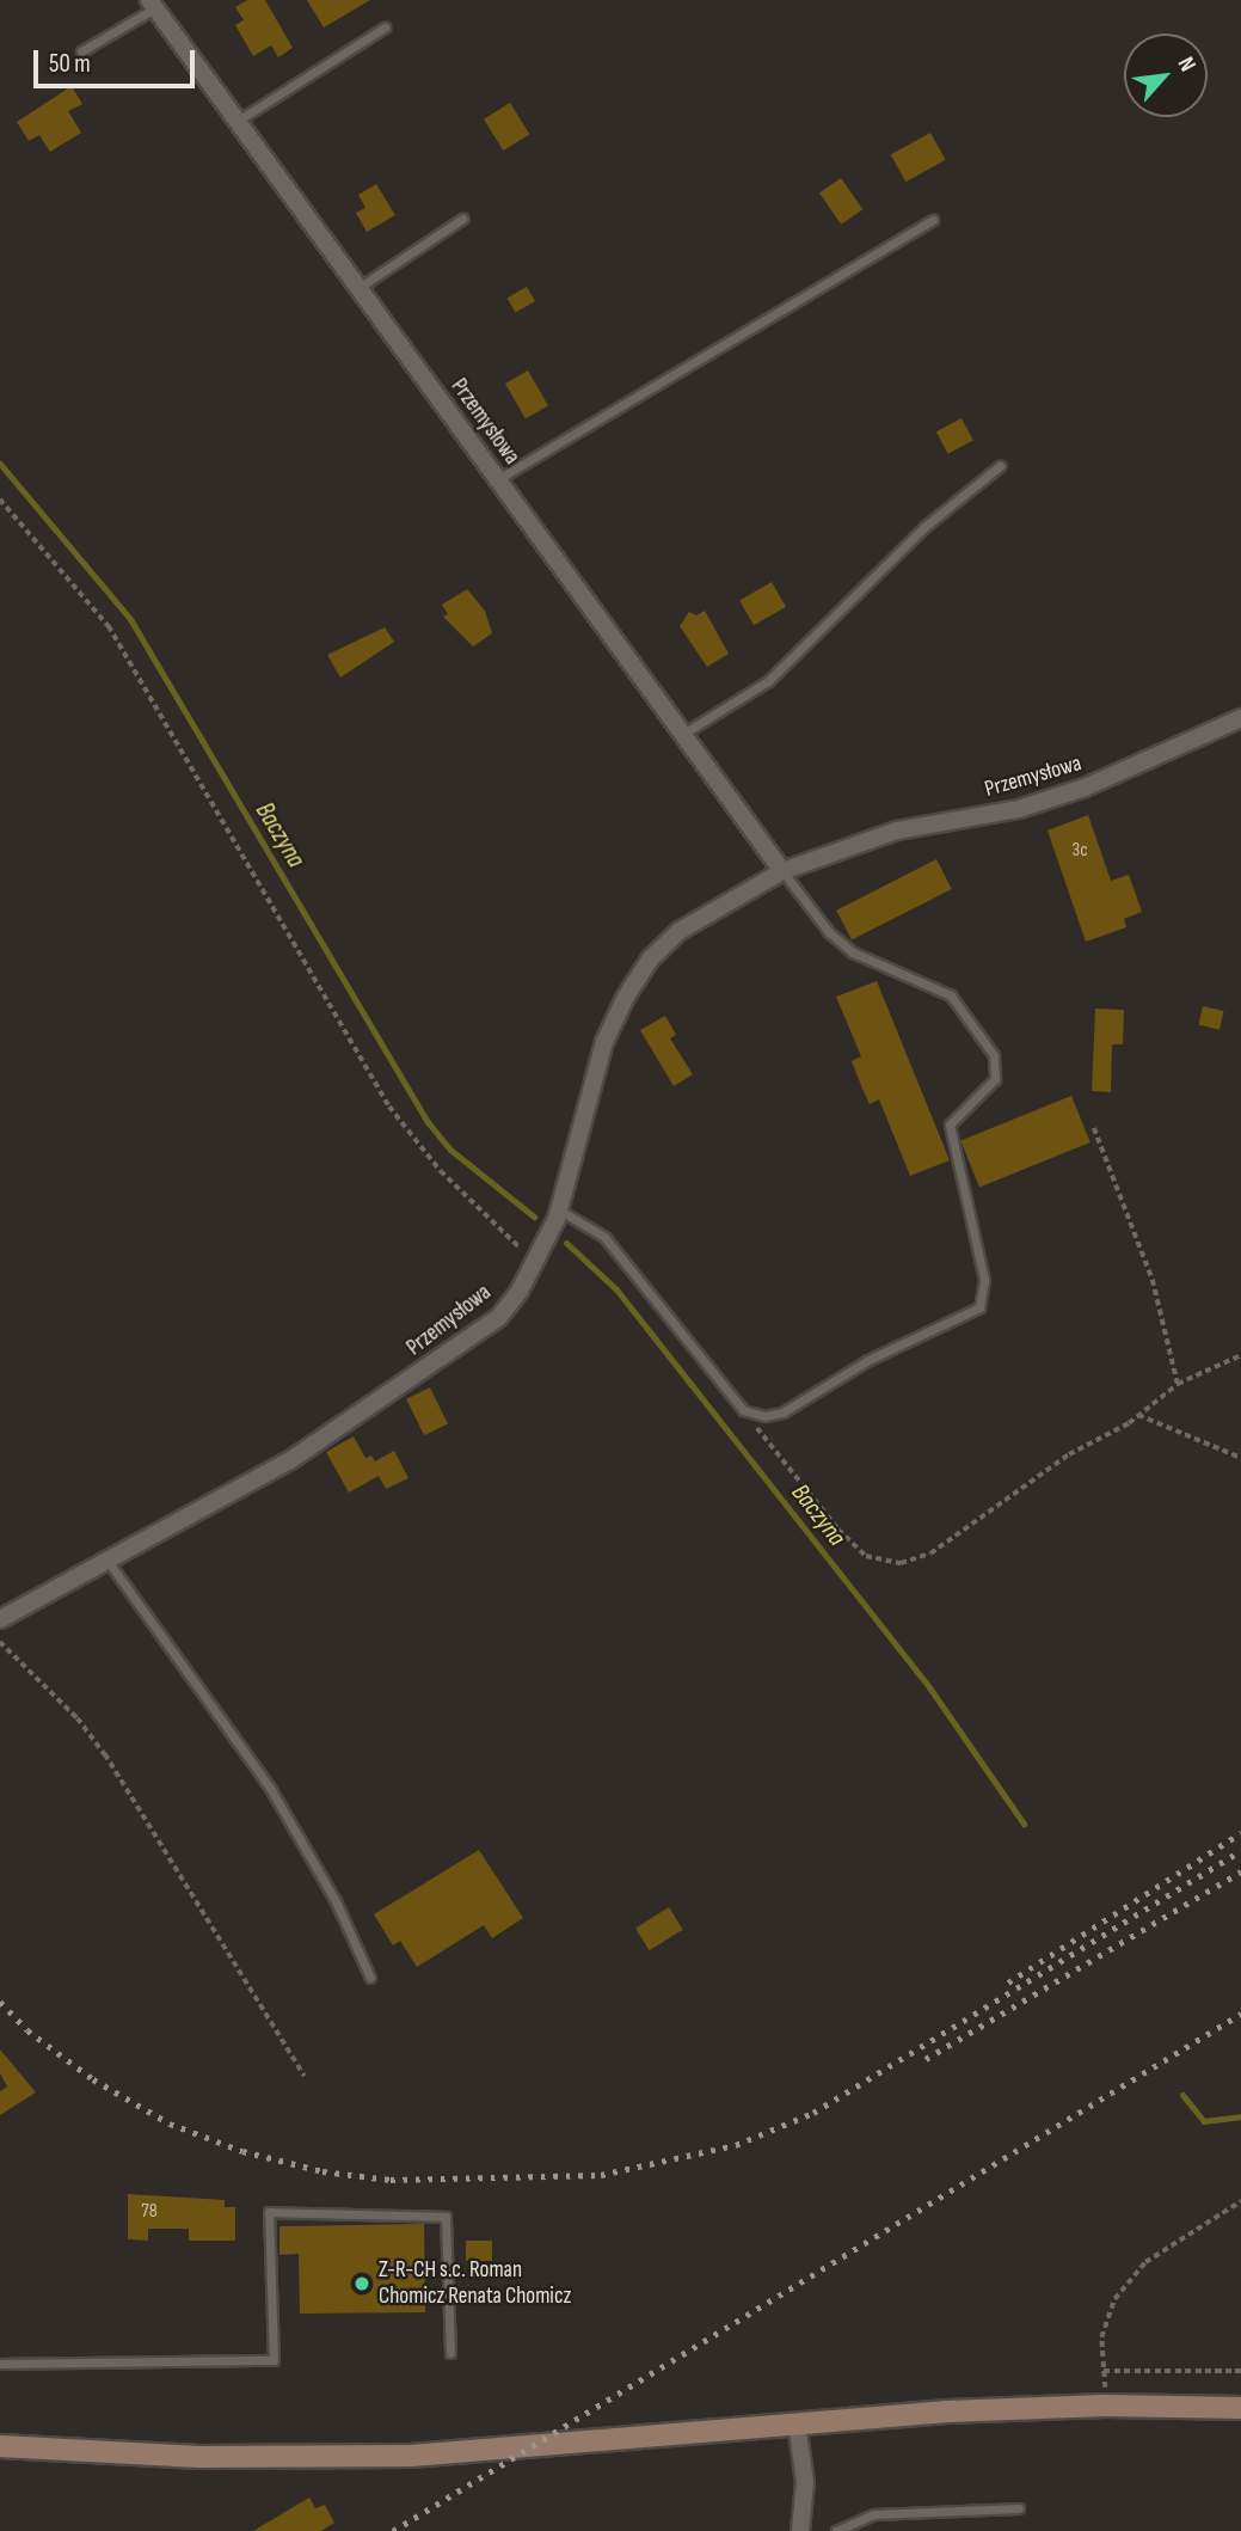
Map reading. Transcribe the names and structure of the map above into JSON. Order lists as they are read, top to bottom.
{
  "streets": {
    "street": ["Przemysłowa"]
  },
  "water": ["Baczyna"],
  "places": ["Z-R-CH s.c. Roman Chomicz Renata Chomicz"],
  "house_numbers": ["3c", "78"],
  "scale_bar": "50 m",
  "north": "top right"
}
